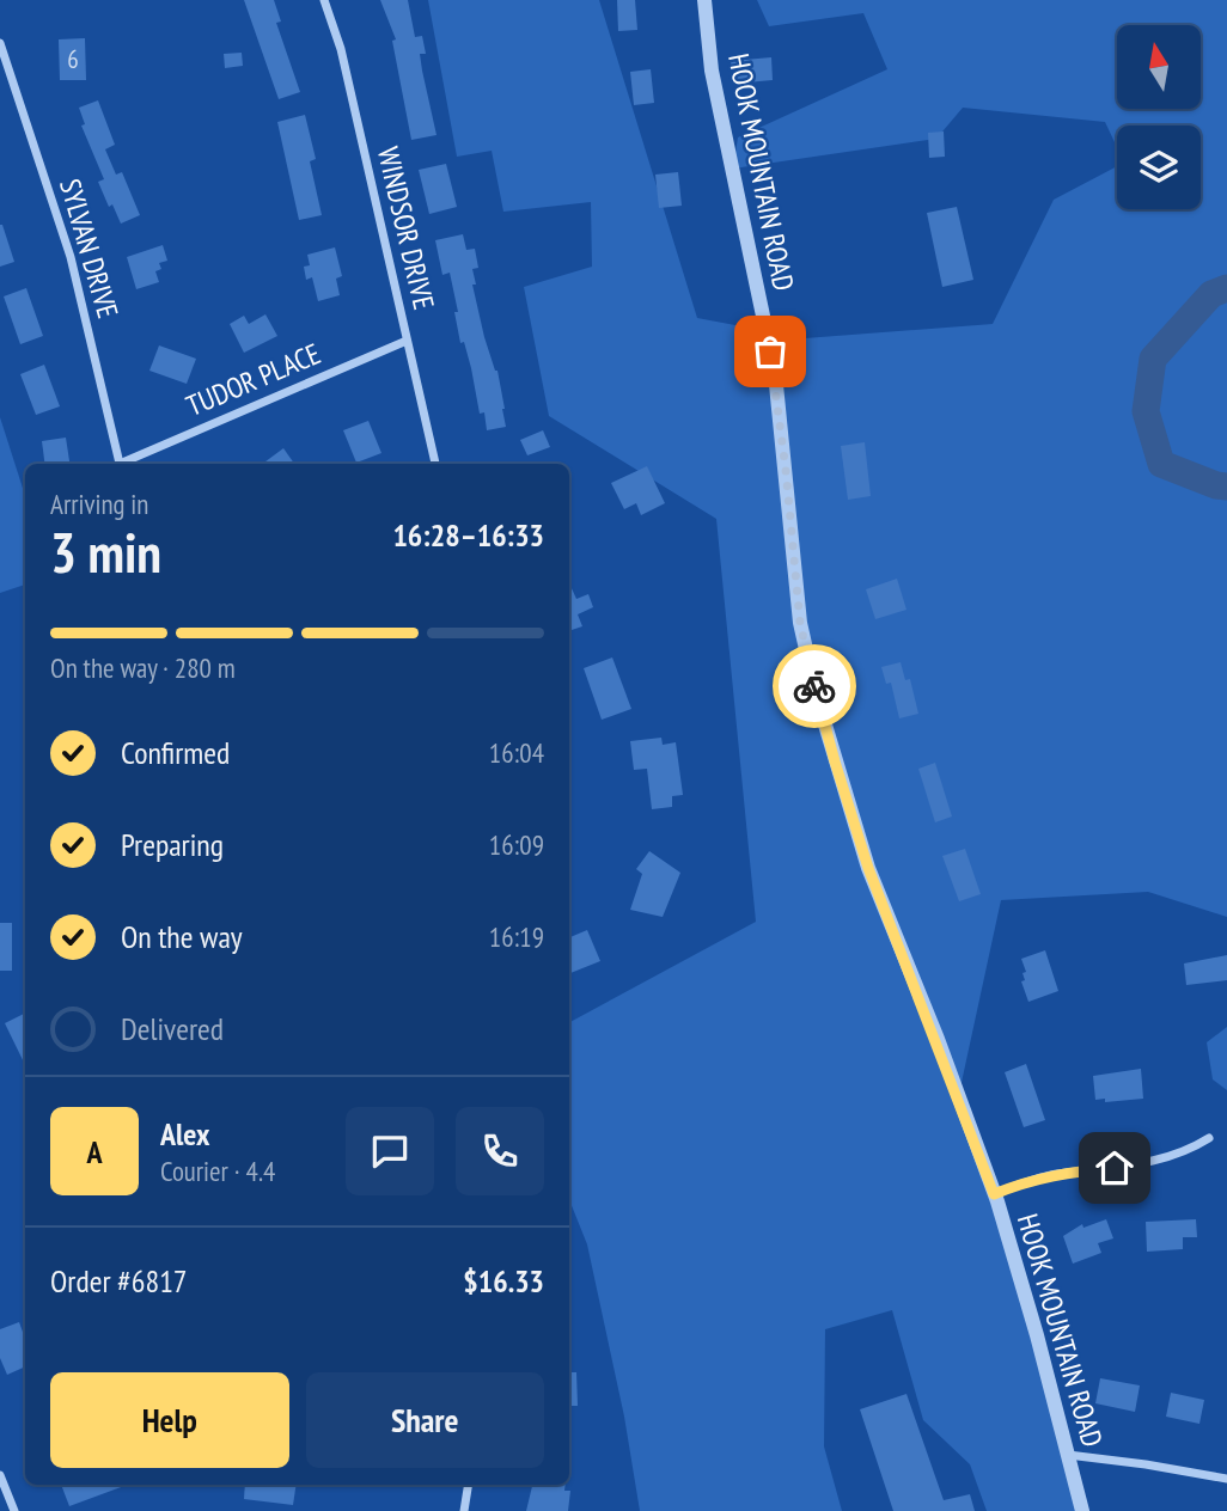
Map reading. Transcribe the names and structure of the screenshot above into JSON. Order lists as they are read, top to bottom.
{
  "streets": {
    "street": [
      "HOOK MOUNTAIN ROAD",
      "WINDSOR DRIVE",
      "SYLVAN DRIVE",
      "TUDOR PLACE"
    ]
  },
  "crossings": [
    ["WINDSOR DRIVE", "TUDOR PLACE"]
  ],
  "house_numbers": ["6"],
  "north": "top",
  "page": {
    "heading": ["3 min", "Arriving in", "16:28–16:33"],
    "panel": [
      "Alex",
      "Courier · 4.4",
      "Order #6817",
      "$16.33"
    ],
    "bar": "On the way · 280 m",
    "list": [
      ["Confirmed", "16:04"],
      ["Preparing", "16:09"],
      ["On the way", "16:19"],
      "Delivered"
    ],
    "round": "A",
    "buttons": ["Help", "Share"]
  }
}
